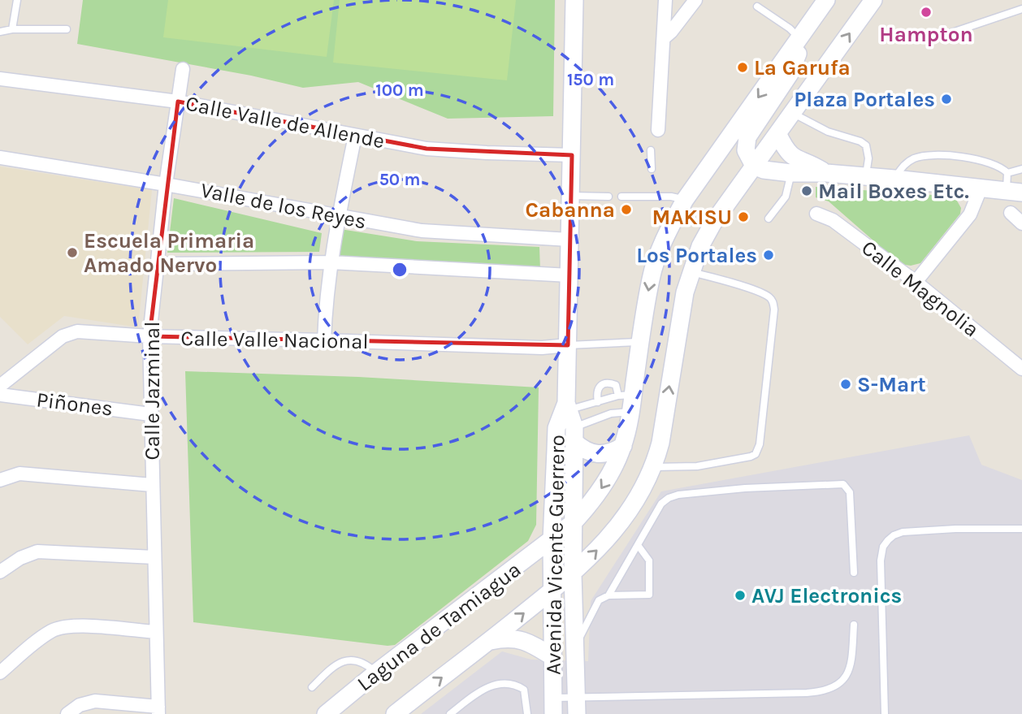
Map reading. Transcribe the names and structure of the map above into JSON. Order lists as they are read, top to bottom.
{
  "streets": {
    "main road": ["Avenida Vicente Guerrero", "Laguna de Tamiagua"],
    "street": [
      "Calle Valle de Allende",
      "Valle de los Reyes",
      "Calle Magnolia",
      "Calle Valle Nacional",
      "Calle Jazminal",
      "Piñones"
    ]
  },
  "crossings": [
    ["Calle Valle de Allende", "Calle Jazminal"],
    ["Valle de los Reyes", "Calle Jazminal"],
    ["Calle Valle Nacional", "Calle Jazminal"],
    ["Calle Jazminal", "Piñones"],
    ["Avenida Vicente Guerrero", "Laguna de Tamiagua"]
  ],
  "places": [
    "Hampton",
    "La Garufa",
    "Plaza Portales",
    "Mail Boxes Etc.",
    "Cabanna",
    "MAKISU",
    "Escuela Primaria Amado Nervo",
    "Los Portales",
    "S-Mart",
    "AVJ Electronics"
  ],
  "rings": ["150 m", "100 m", "50 m"]
}
